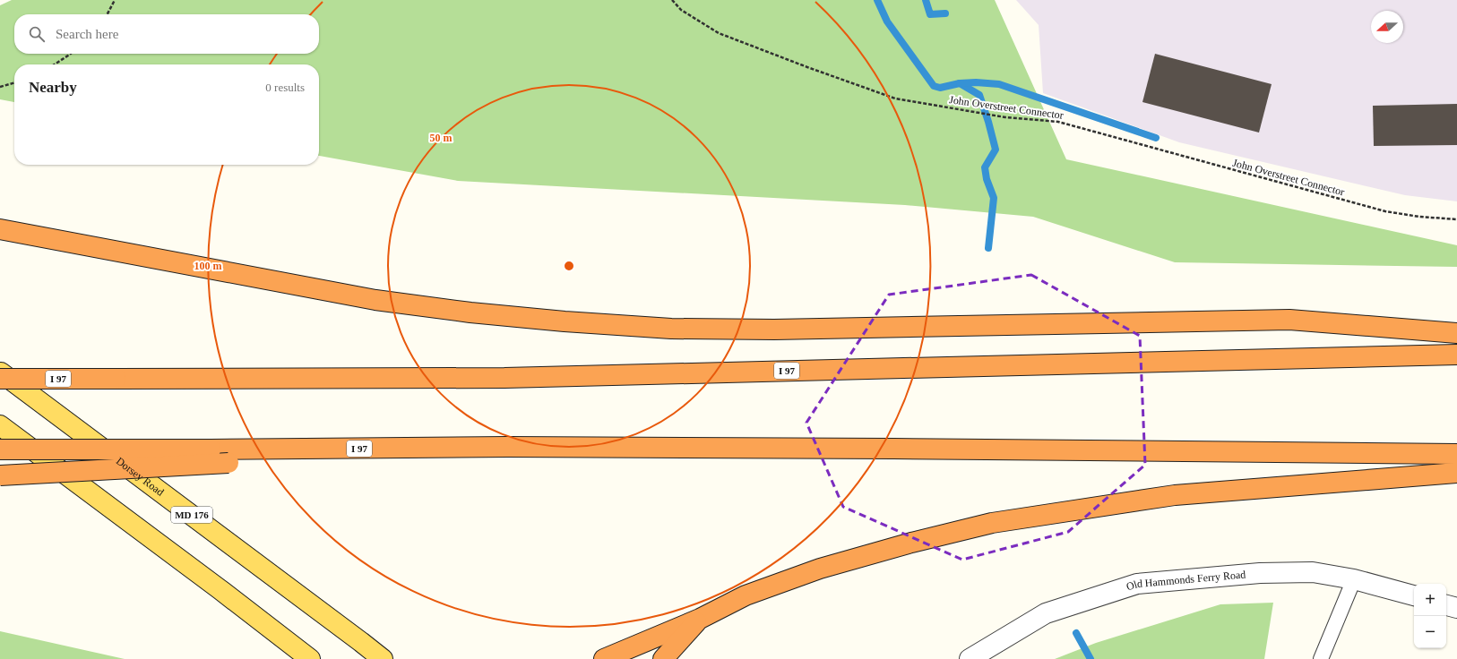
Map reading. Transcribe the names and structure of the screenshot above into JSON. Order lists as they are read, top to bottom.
{
  "streets": {
    "highway": ["I 97"],
    "main road": ["Dorsey Road", "MD 176"],
    "street": ["Old Hammonds Ferry Road"],
    "path": ["John Overstreet Connector"]
  },
  "north": "left",
  "page": {
    "search": "Search here",
    "heading": ["Nearby", "0 results"],
    "map_buttons": ["+", "−"]
  },
  "rings": ["50 m", "100 m"]
}
